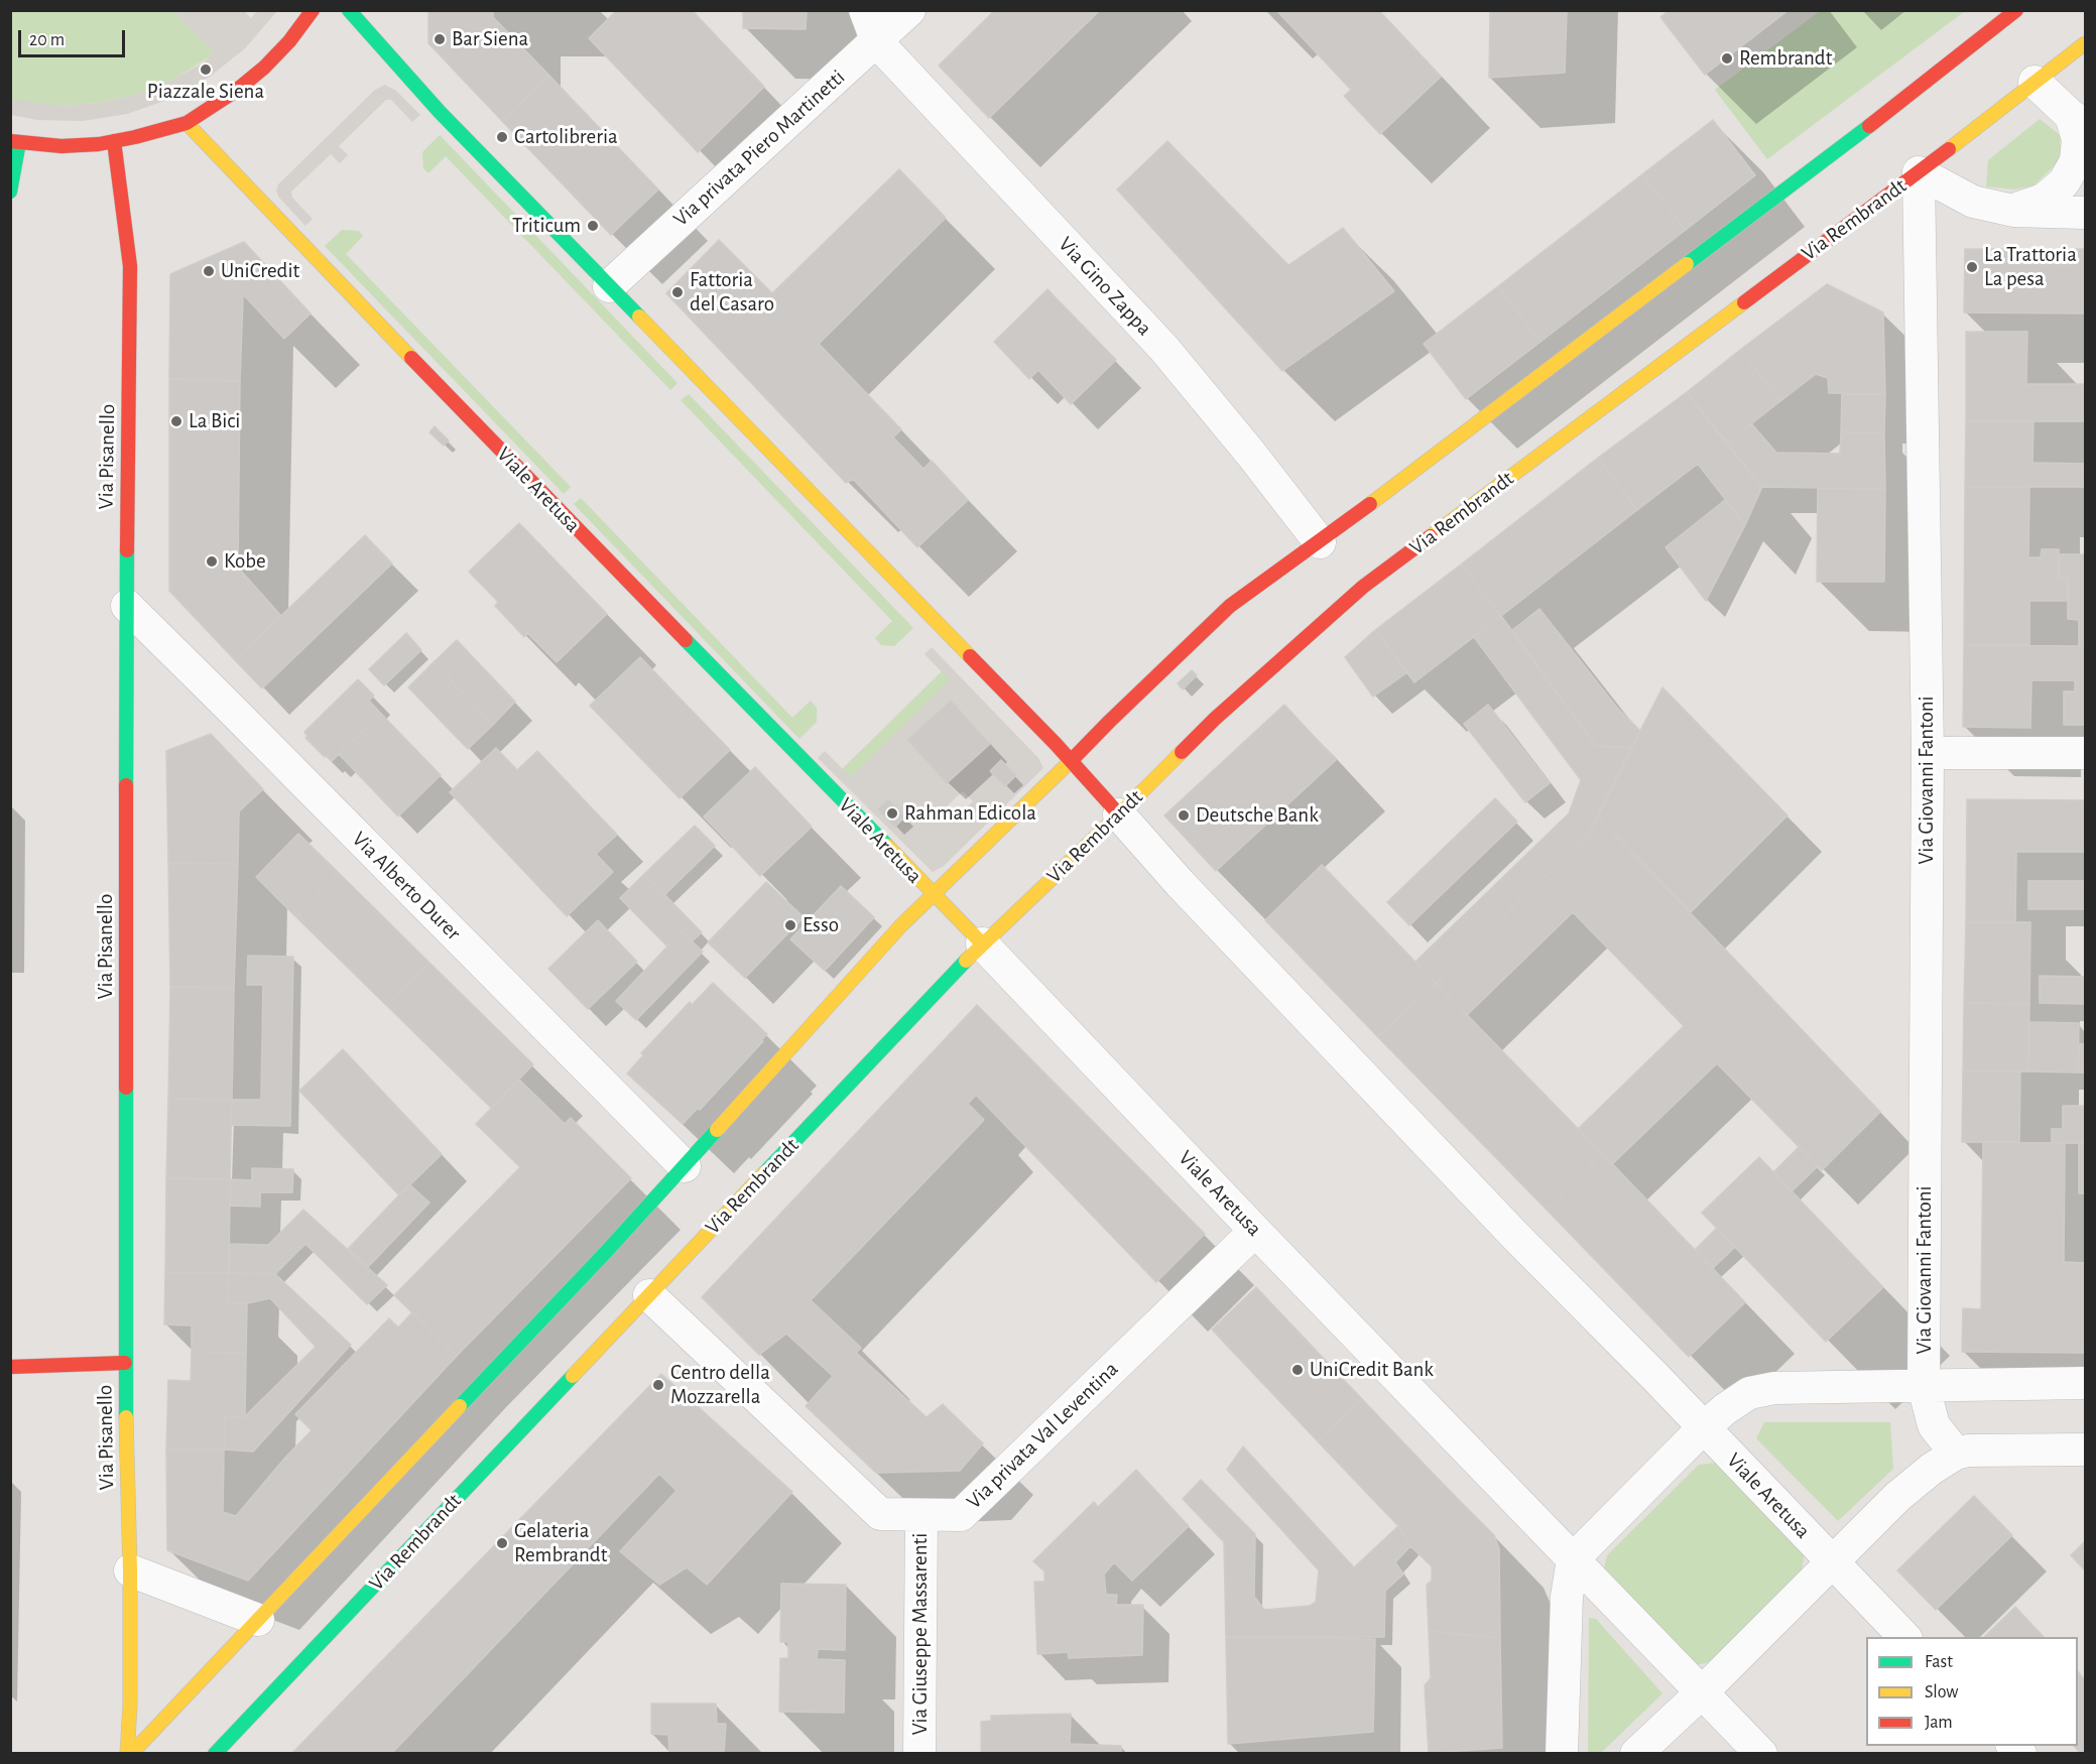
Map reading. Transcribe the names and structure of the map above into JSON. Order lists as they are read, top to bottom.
{
  "streets": {
    "street": [
      "Via privata Piero Martinetti",
      "Via Rembrandt",
      "Via Gino Zappa",
      "Via Pisanello",
      "Viale Aretusa",
      "Via Giovanni Fantoni",
      "Via Alberto Durer",
      "Via privata Val Leventina",
      "Via Giuseppe Massarenti"
    ]
  },
  "crossings": [
    ["Via privata Piero Martinetti", "Via Gino Zappa"],
    ["Via privata Piero Martinetti", "Viale Aretusa"],
    ["Via Rembrandt", "Viale Aretusa"],
    ["Via Rembrandt", "Via Giovanni Fantoni"],
    ["Via Rembrandt", "Via privata Val Leventina"],
    ["Via Pisanello", "Via Alberto Durer"],
    ["Viale Aretusa", "Via privata Val Leventina"],
    ["Via privata Val Leventina", "Via Giuseppe Massarenti"]
  ],
  "places": [
    "Bar Siena",
    "Rembrandt",
    "Piazzale Siena",
    "Cartolibreria",
    "Triticum",
    "La Trattoria La pesa",
    "UniCredit",
    "Fattoria del Casaro",
    "La Bici",
    "Kobe",
    "Rahman Edicola",
    "Deutsche Bank",
    "Esso",
    "UniCredit Bank",
    "Centro della Mozzarella",
    "Gelateria Rembrandt"
  ],
  "legend": ["Fast", "Slow", "Jam"],
  "scale_bar": "20 m"
}
